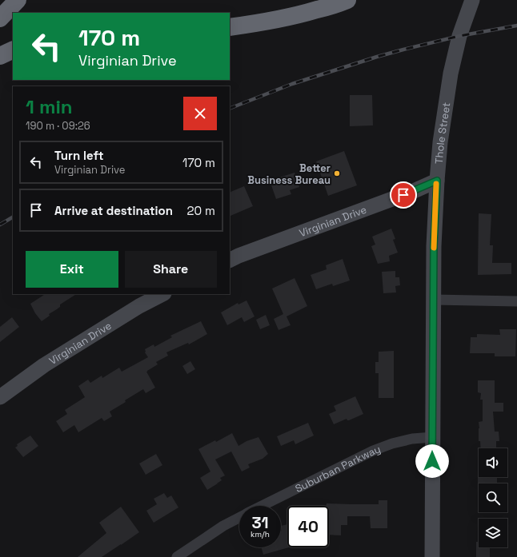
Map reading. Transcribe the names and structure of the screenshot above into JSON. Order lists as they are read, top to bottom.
{
  "streets": {
    "street": ["Thole Street", "Virginian Drive", "Suburban Parkway"]
  },
  "crossings": [
    ["Thole Street", "Virginian Drive"],
    ["Thole Street", "Suburban Parkway"]
  ],
  "places": ["Better Business Bureau"],
  "page": {
    "turn": ["170 m", "Virginian Drive"],
    "heading": ["1 min", "190 m · 09:26"],
    "list": [
      {
        "name": "Turn left",
        "note": "Virginian Drive",
        "value": "170 m"
      },
      {
        "name": "Arrive at destination",
        "value": "20 m"
      }
    ],
    "buttons": ["Exit", "Share"],
    "speed": "31 km/h",
    "limit": "40"
  }
}
